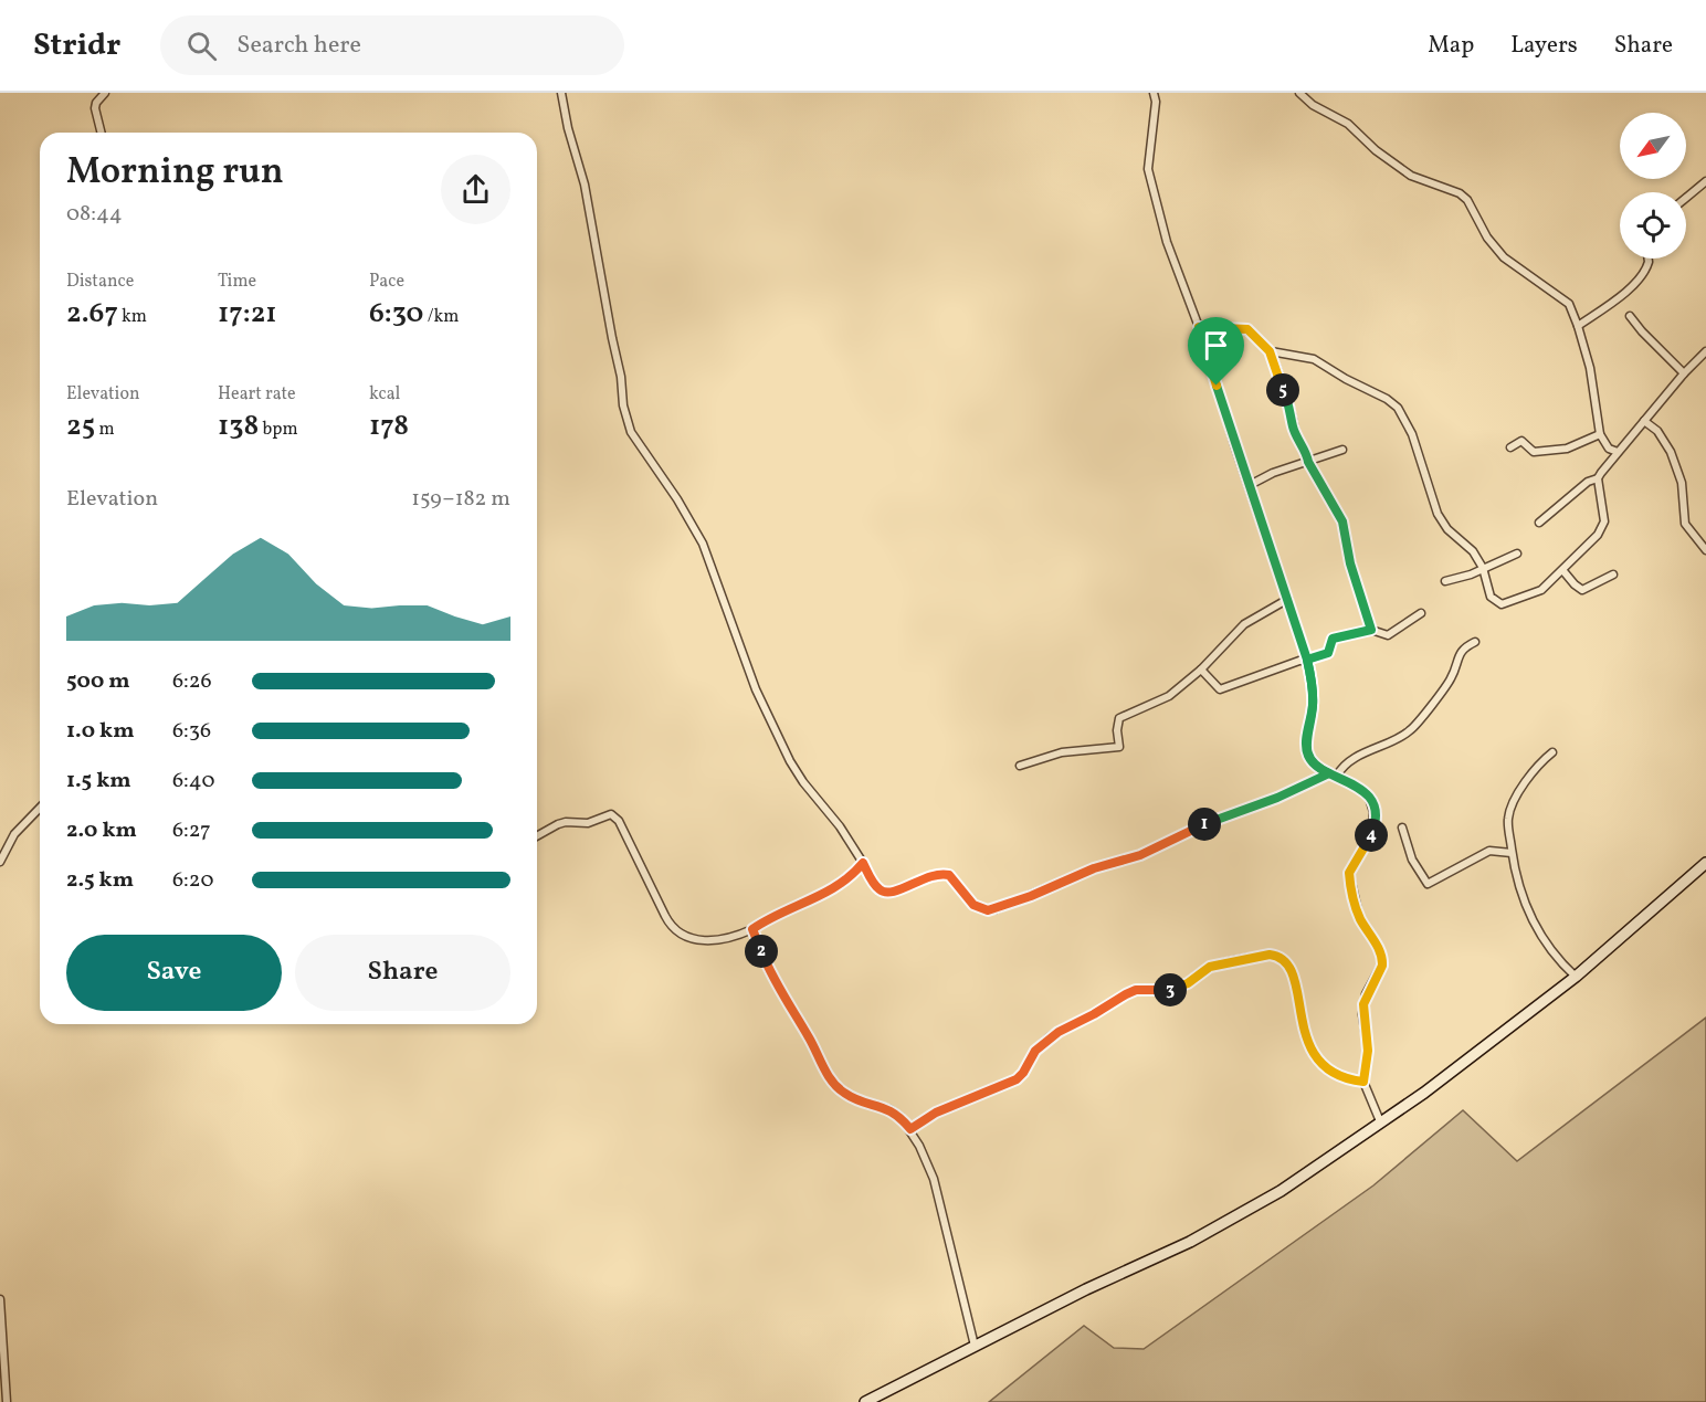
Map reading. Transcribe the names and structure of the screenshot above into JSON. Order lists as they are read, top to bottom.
{
  "north": "bottom left",
  "page": {
    "header": "Stridr",
    "search": "Search here",
    "nav": ["Map", "Layers", "Share"],
    "heading": ["Morning run", "08:44"],
    "stats": [
      ["Distance", "2.67 km"],
      ["Time", "17:21"],
      ["Pace", "6:30 /km"],
      ["Elevation", "25 m"],
      ["Heart rate", "138 bpm"],
      ["kcal", "178"]
    ],
    "pins": [
      "5",
      "1",
      "4",
      "2",
      "3"
    ],
    "chart": ["Elevation", "159–182 m"],
    "list": [
      {
        "name": "500 m",
        "note": "6:26"
      },
      {
        "name": "1.0 km",
        "note": "6:36"
      },
      {
        "name": "1.5 km",
        "note": "6:40"
      },
      {
        "name": "2.0 km",
        "note": "6:27"
      },
      {
        "name": "2.5 km",
        "note": "6:20"
      }
    ],
    "buttons": ["Save", "Share"]
  }
}
